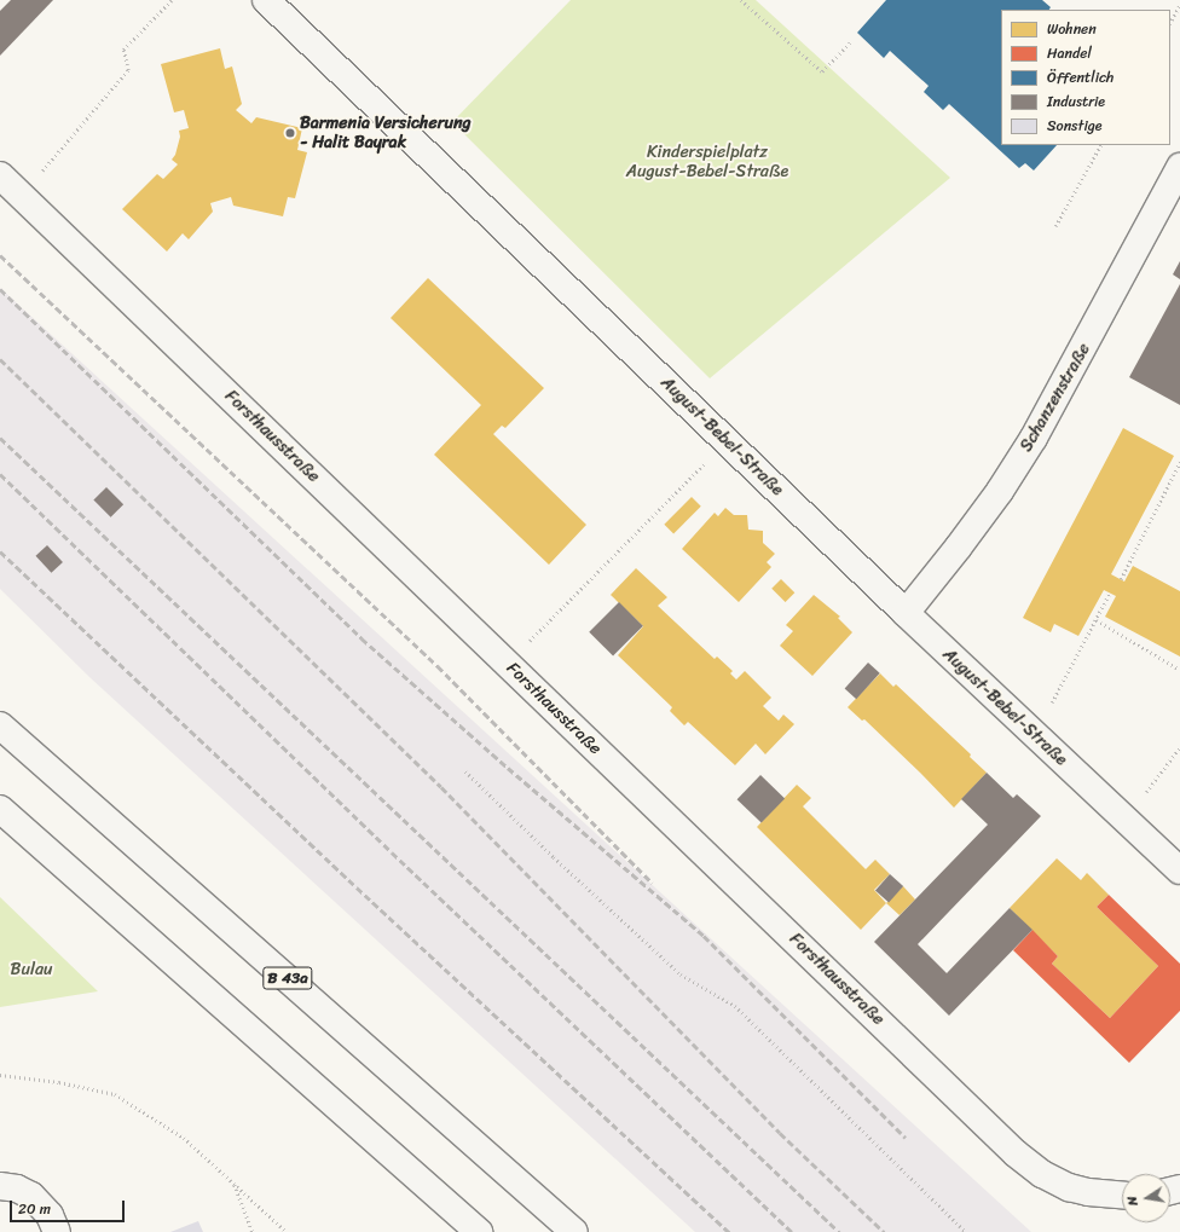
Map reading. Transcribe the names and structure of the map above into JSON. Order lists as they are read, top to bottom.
{
  "streets": {
    "main road": [
      "Schanzenstraße",
      "Forsthausstraße",
      "August-Bebel-Straße",
      "B 43a"
    ]
  },
  "crossings": [
    ["Schanzenstraße", "August-Bebel-Straße"]
  ],
  "parks": ["Kinderspielplatz August-Bebel-Straße", "Bulau"],
  "places": ["Barmenia Versicherung - Halit Bayrak"],
  "legend": [
    "Wohnen",
    "Handel",
    "Öffentlich",
    "Industrie",
    "Sonstige"
  ],
  "scale_bar": "20 m",
  "north": "left"
}
